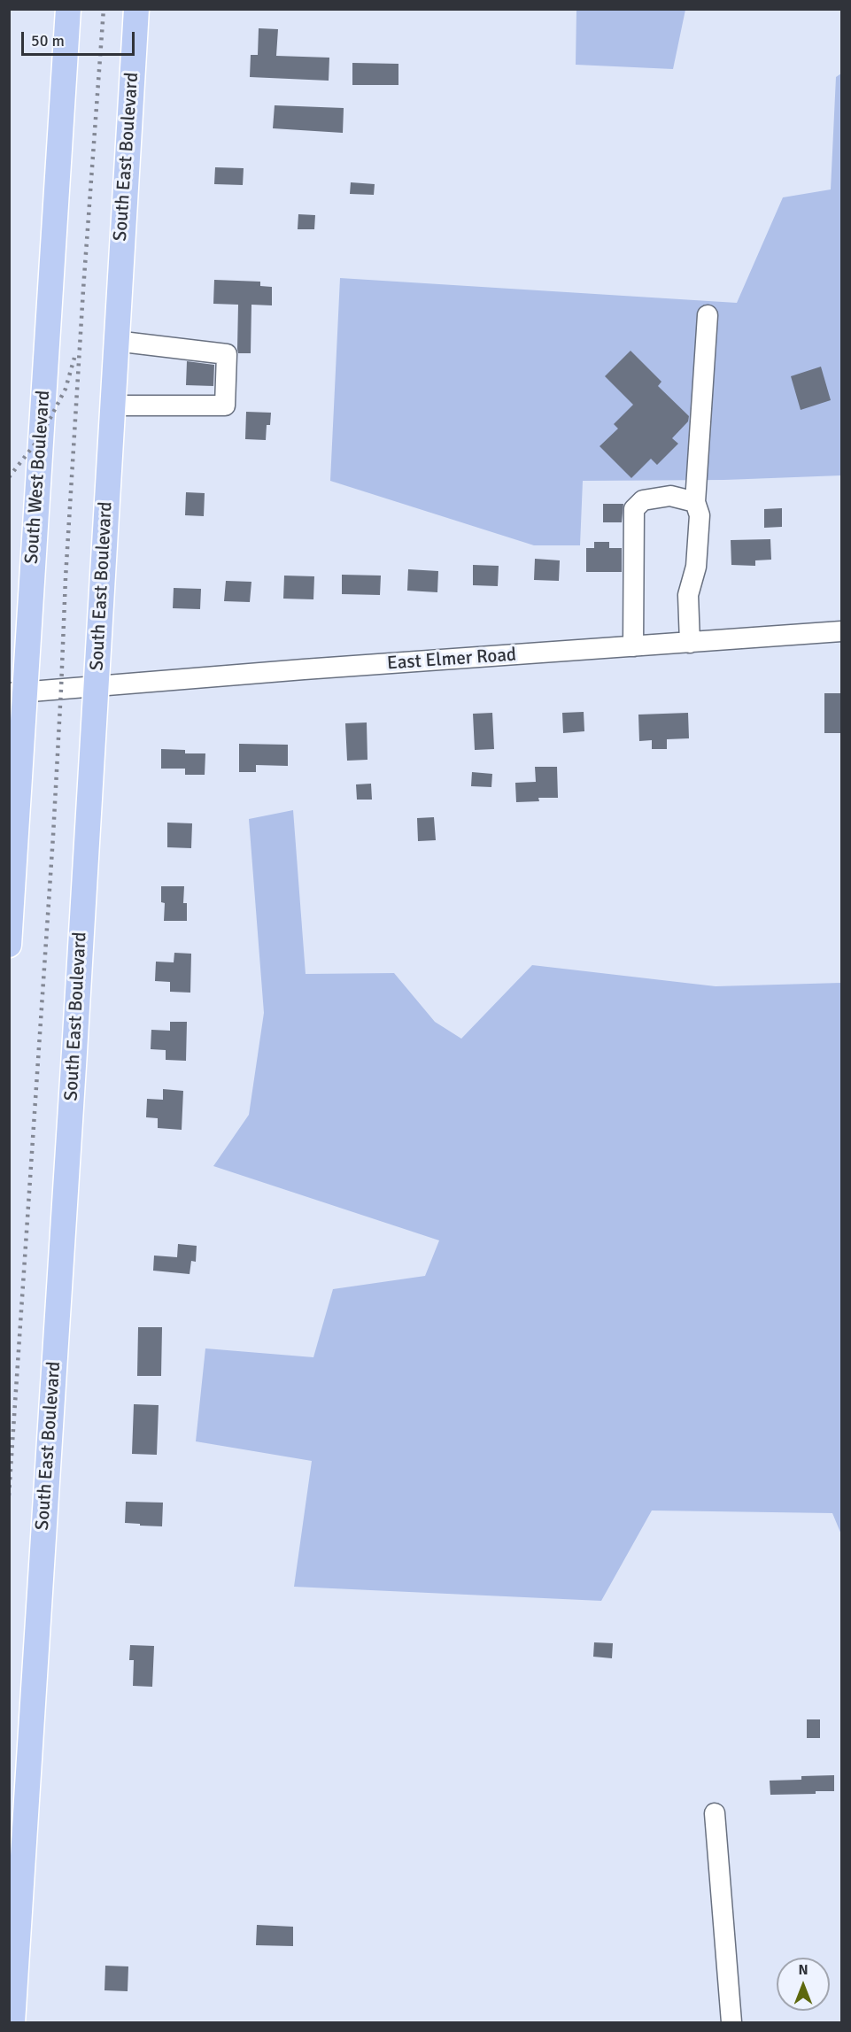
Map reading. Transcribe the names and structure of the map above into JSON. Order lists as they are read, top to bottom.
{
  "streets": {
    "main road": ["South East Boulevard", "South West Boulevard"],
    "street": ["East Elmer Road"]
  },
  "crossings": [
    ["South East Boulevard", "East Elmer Road"],
    ["South West Boulevard", "East Elmer Road"]
  ],
  "scale_bar": "50 m",
  "north": "top"
}
